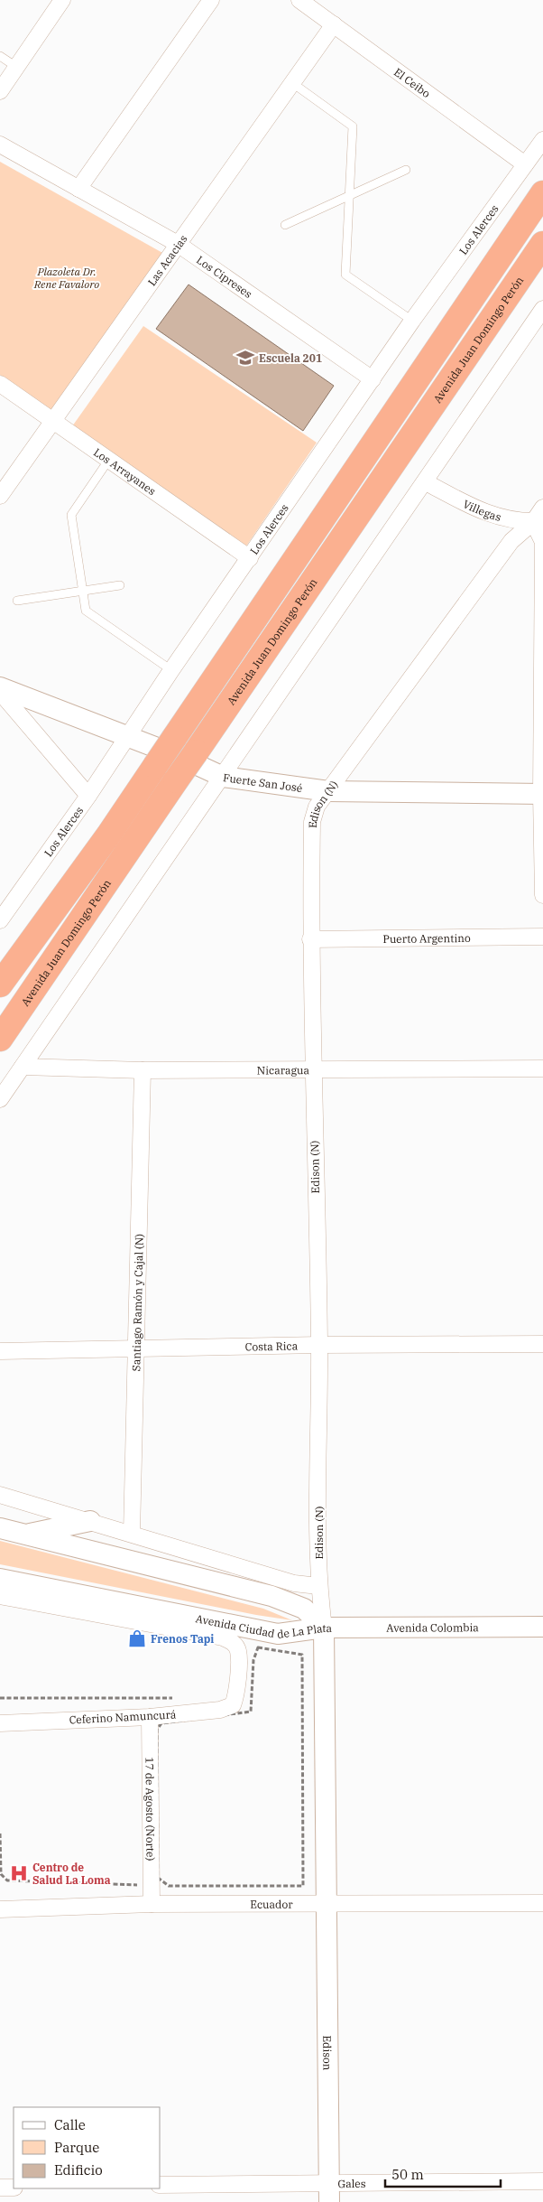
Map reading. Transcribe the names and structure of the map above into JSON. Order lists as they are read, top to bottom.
{
  "streets": {
    "highway": ["Avenida Juan Domingo Perón"],
    "street": [
      "El Ceibo",
      "Los Alerces",
      "Las Acacias",
      "Los Cipreses",
      "Los Arrayanes",
      "Villegas",
      "Fuerte San José",
      "Edison (N)",
      "Puerto Argentino",
      "Nicaragua",
      "Santiago Ramón y Cajal (N)",
      "Costa Rica",
      "Avenida Ciudad de La Plata",
      "Avenida Colombia",
      "Ceferino Namuncurá",
      "17 de Agosto (Norte)",
      "Ecuador",
      "Edison",
      "Gales"
    ]
  },
  "crossings": [
    ["El Ceibo", "Los Alerces"],
    ["El Ceibo", "Las Acacias"],
    ["Los Alerces", "Los Cipreses"],
    ["Los Alerces", "Los Arrayanes"],
    ["Los Alerces", "Fuerte San José"],
    ["Las Acacias", "Los Cipreses"],
    ["Las Acacias", "Los Arrayanes"],
    ["Villegas", "Edison (N)"],
    ["Fuerte San José", "Edison (N)"],
    ["Edison (N)", "Puerto Argentino"],
    ["Edison (N)", "Nicaragua"],
    ["Edison (N)", "Costa Rica"],
    ["Edison (N)", "Avenida Ciudad de La Plata"],
    ["Edison (N)", "Avenida Colombia"],
    ["Edison (N)", "Ecuador"],
    ["Edison (N)", "Edison"],
    ["Nicaragua", "Santiago Ramón y Cajal (N)"],
    ["Santiago Ramón y Cajal (N)", "Costa Rica"],
    ["Avenida Ciudad de La Plata", "Avenida Colombia"],
    ["Avenida Ciudad de La Plata", "Ceferino Namuncurá"],
    ["Ceferino Namuncurá", "17 de Agosto (Norte)"],
    ["17 de Agosto (Norte)", "Ecuador"],
    ["Ecuador", "Edison"],
    ["Edison", "Gales"]
  ],
  "parks": ["Plazoleta Dr. Rene Favaloro"],
  "places": {
    "school or university": ["Escuela 201"],
    "shop": ["Frenos Tapi"],
    "hospital": ["Centro de Salud La Loma"]
  },
  "legend": ["Calle", "Parque", "Edificio"],
  "scale_bar": "50 m"
}
